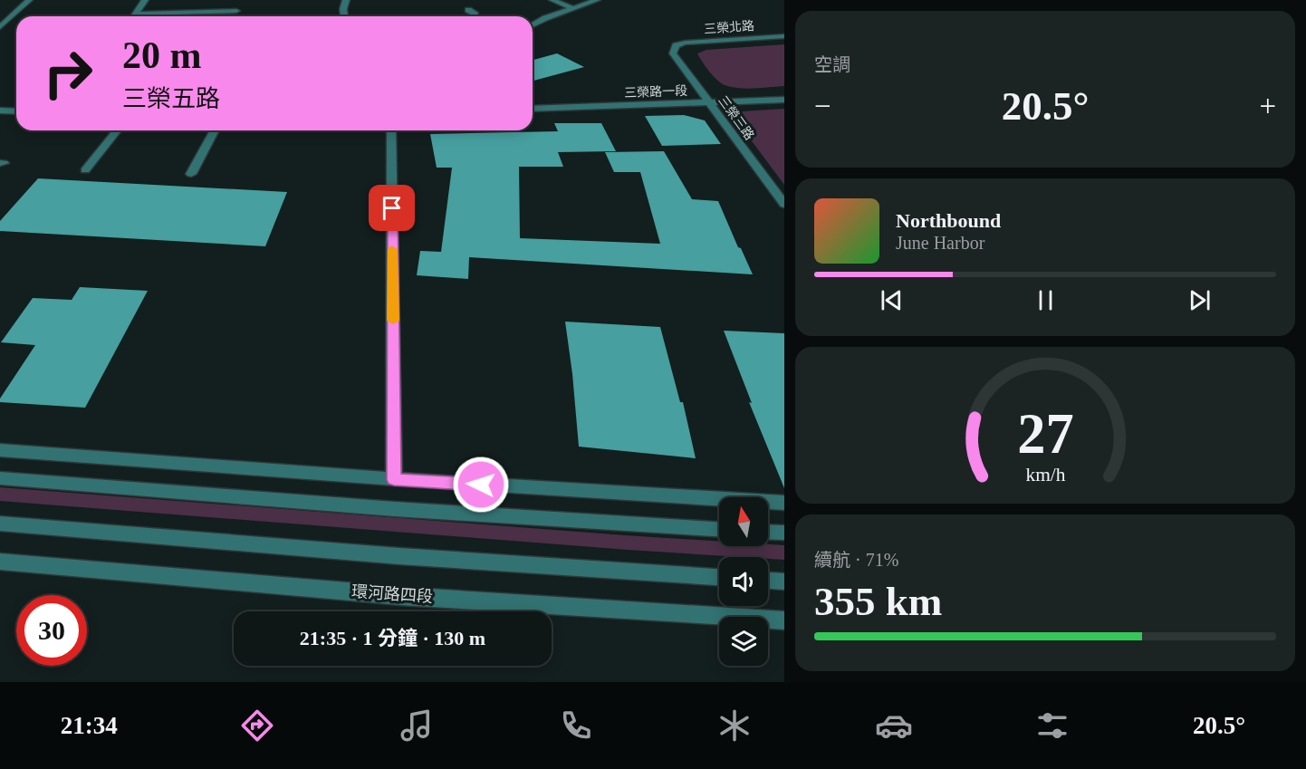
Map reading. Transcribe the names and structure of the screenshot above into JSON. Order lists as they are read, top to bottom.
{
  "streets": {
    "street": [
      "三榮北路",
      "三榮路一段",
      "三榮三路",
      "環河路四段"
    ]
  },
  "crossings": [
    ["三榮北路", "三榮三路"],
    ["三榮路一段", "三榮三路"]
  ],
  "north": "top",
  "page": {
    "tile": [
      "空調",
      ["續航 · 71%", "355 km"]
    ],
    "turn": ["20 m", "三榮五路"],
    "heat": ["−", "20.5°", "+"],
    "song": ["Northbound", "June Harbor"],
    "limit": "30",
    "trip": "21:35 · 1 分鐘 · 130 m",
    "tabs": ["21:34", "20.5°"],
    "gauge": ["27", "km/h"]
  }
}
